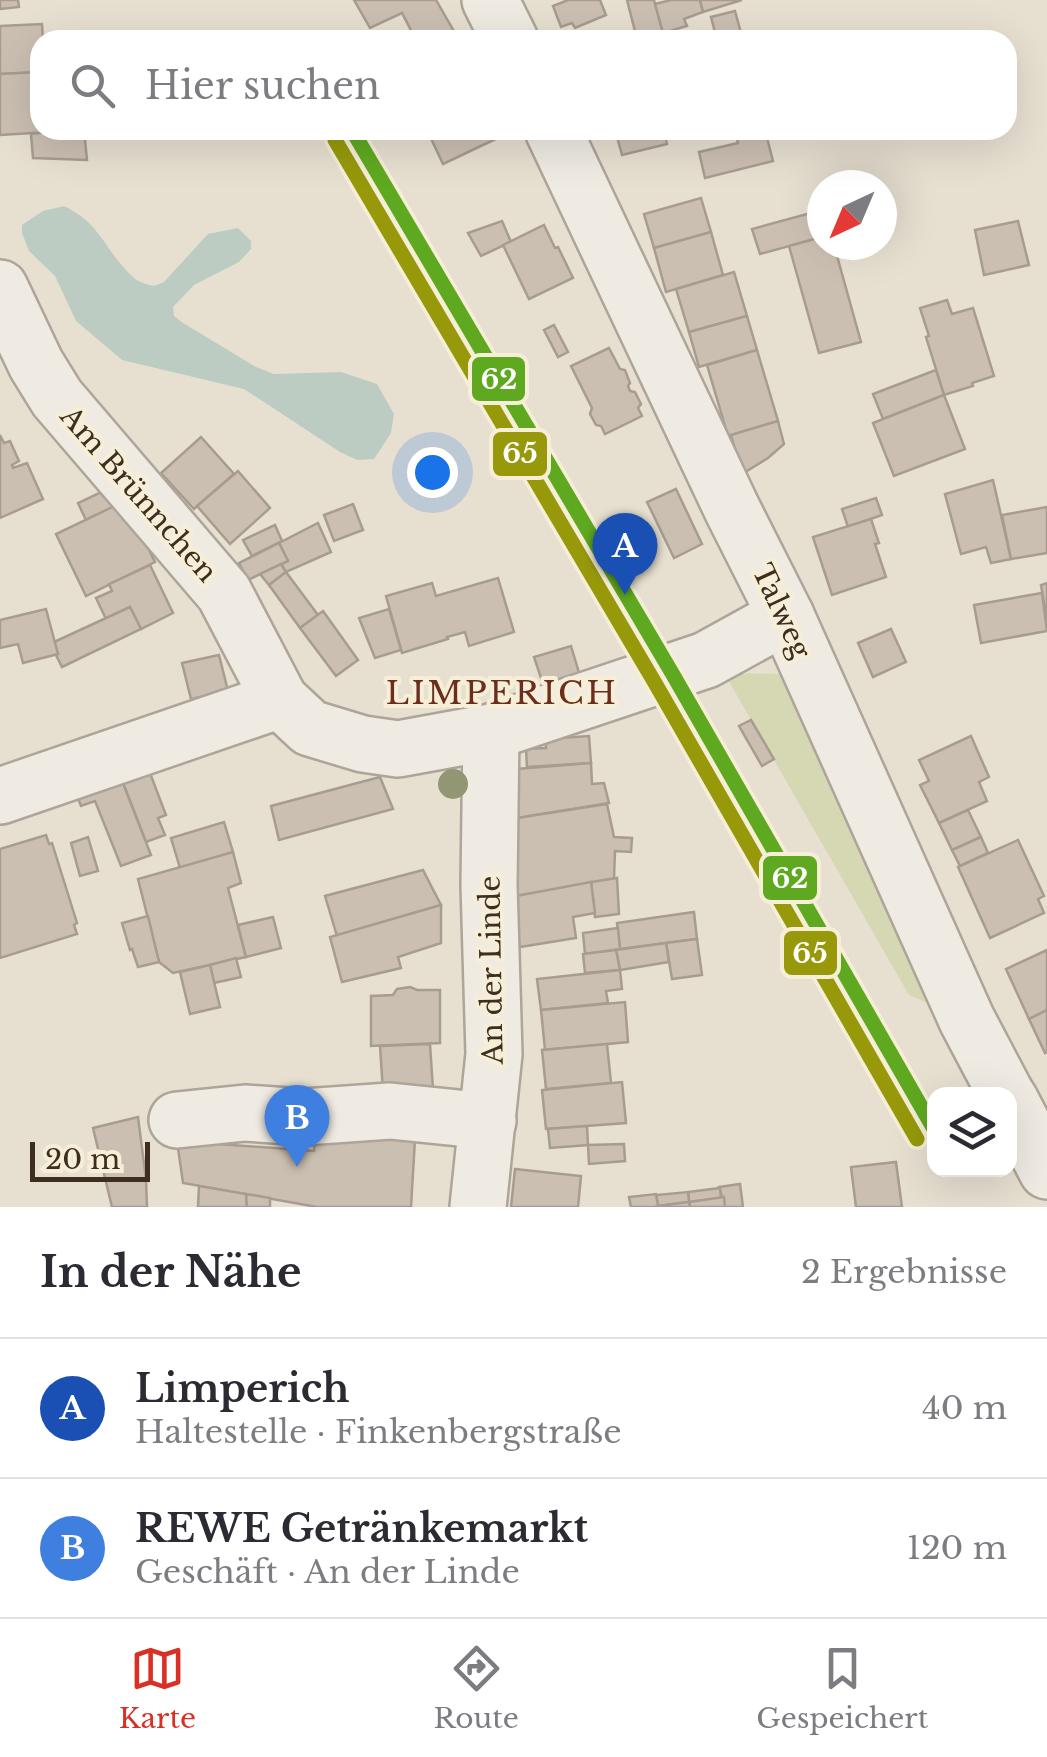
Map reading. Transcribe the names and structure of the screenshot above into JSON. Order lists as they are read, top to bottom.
{
  "streets": {
    "street": ["Am Brünnchen", "Talweg", "An der Linde"]
  },
  "districts": ["LIMPERICH"],
  "lines": ["transit line 62", "transit line 65"],
  "scale_bar": "20 m",
  "north": "bottom left",
  "page": {
    "search": "Hier suchen",
    "pins": ["A", "B"],
    "scale": "20 m",
    "heading": ["In der Nähe", "2 Ergebnisse"],
    "list": [
      {
        "mark": "A",
        "name": "Limperich",
        "note": "Haltestelle · Finkenbergstraße",
        "value": "40 m"
      },
      {
        "mark": "B",
        "name": "REWE Getränkemarkt",
        "note": "Geschäft · An der Linde",
        "value": "120 m"
      }
    ],
    "nav": ["Karte", "Route", "Gespeichert"]
  }
}
